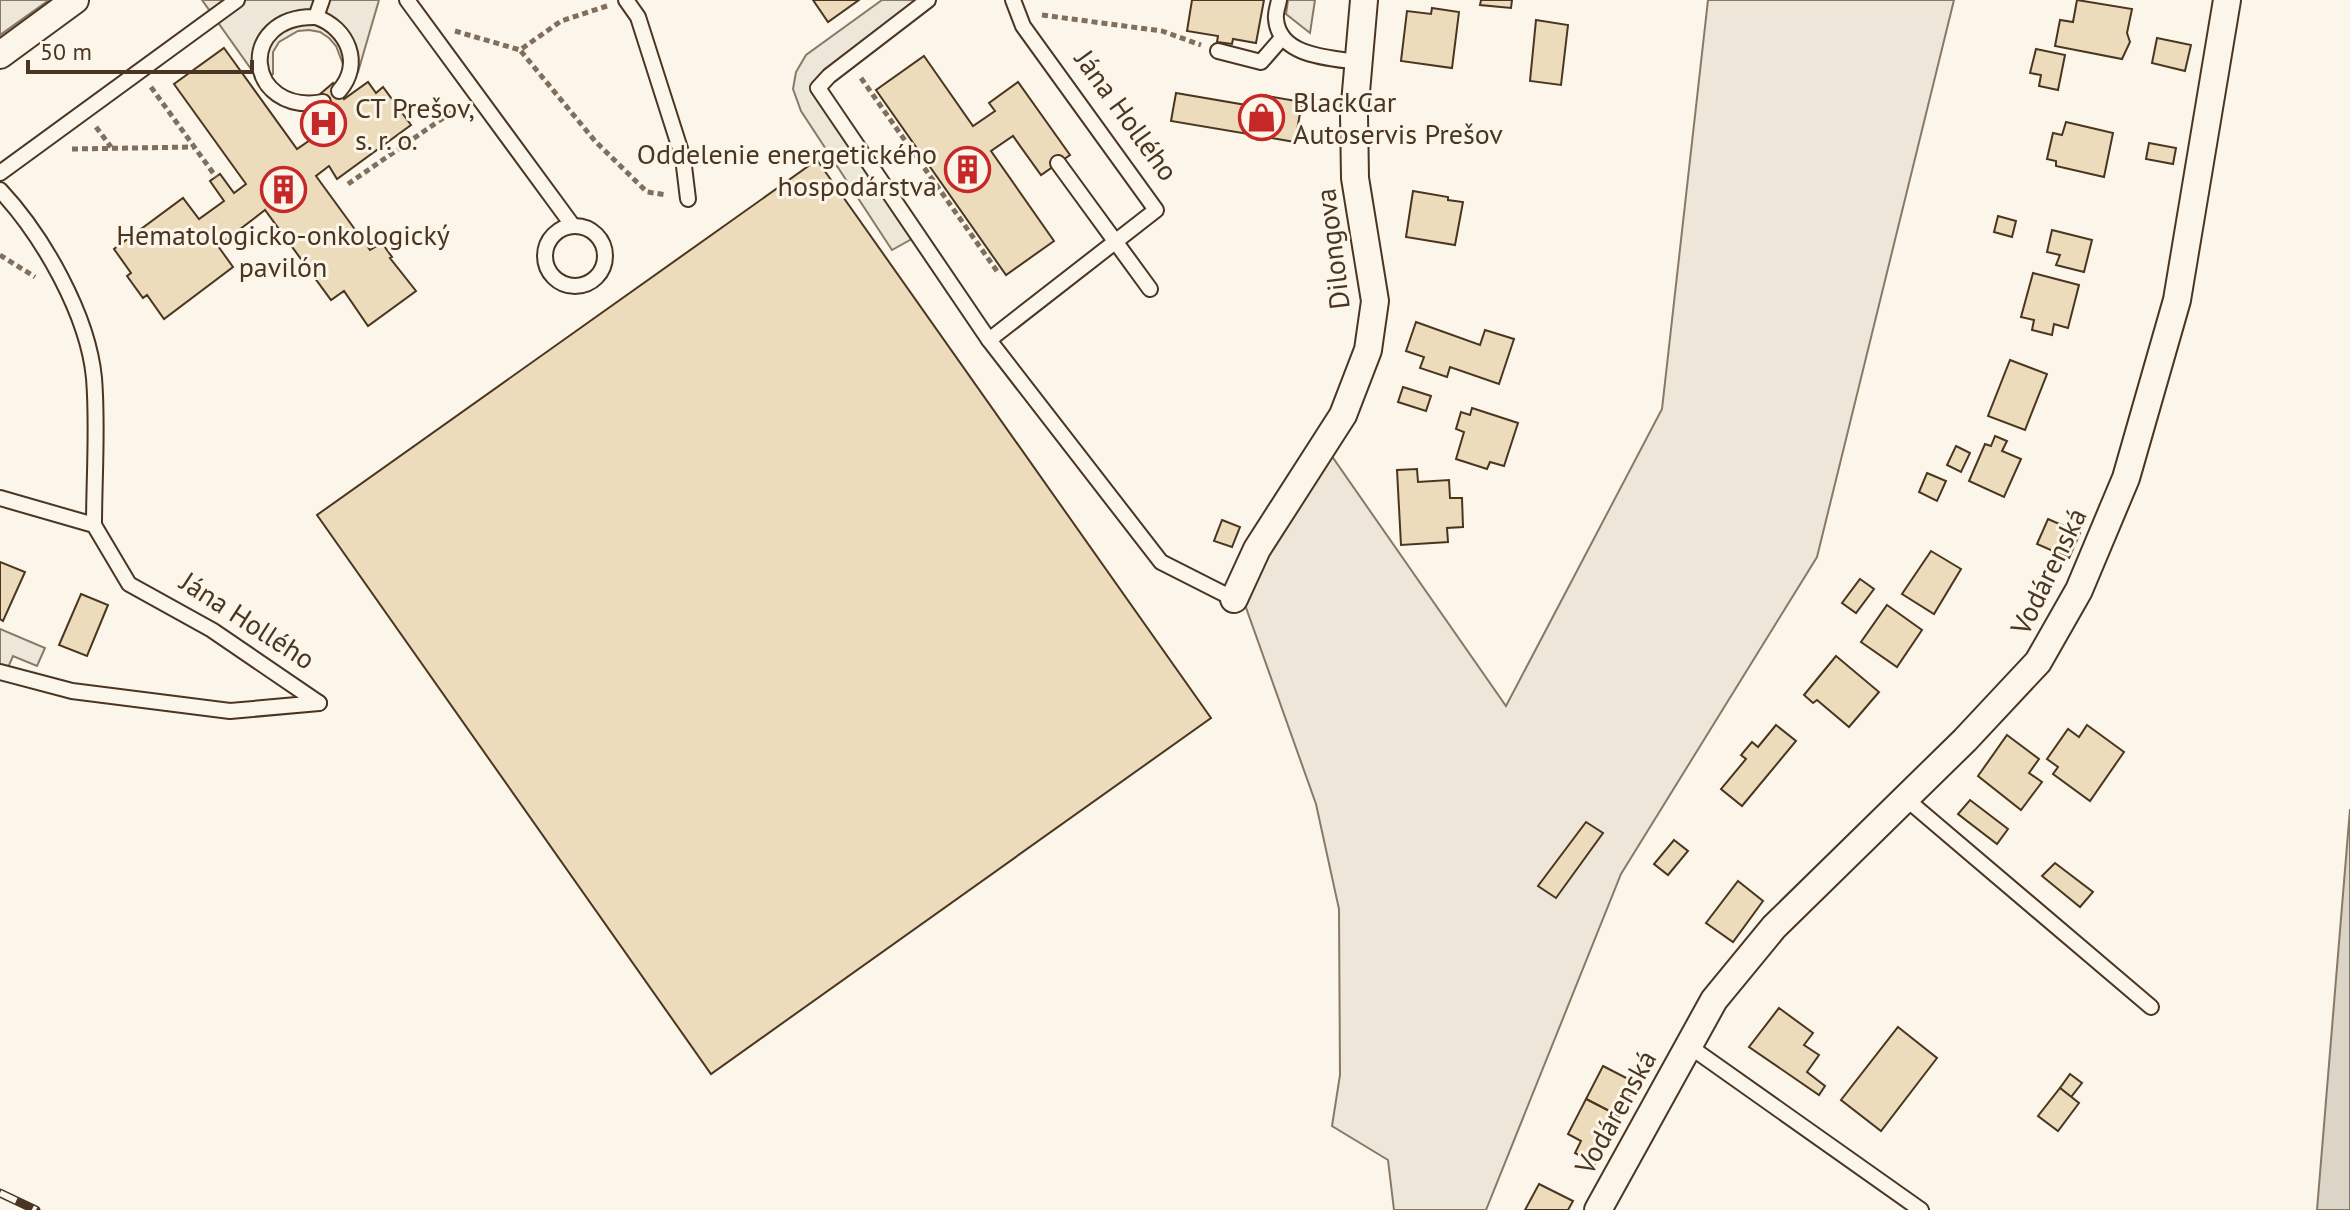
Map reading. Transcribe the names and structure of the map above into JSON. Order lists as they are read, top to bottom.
{
  "streets": {
    "street": ["Dilongova", "Vodárenská"],
    "lane": ["Jána Hollého"]
  },
  "places": {
    "shop": ["BlackCar Autoservis Prešov"],
    "hospital": ["CT Prešov, s. r. o."],
    "building": ["Oddelenie energetického hospodárstva", "Hematologicko-onkologický pavilón"]
  },
  "scale_bar": "50 m"
}
